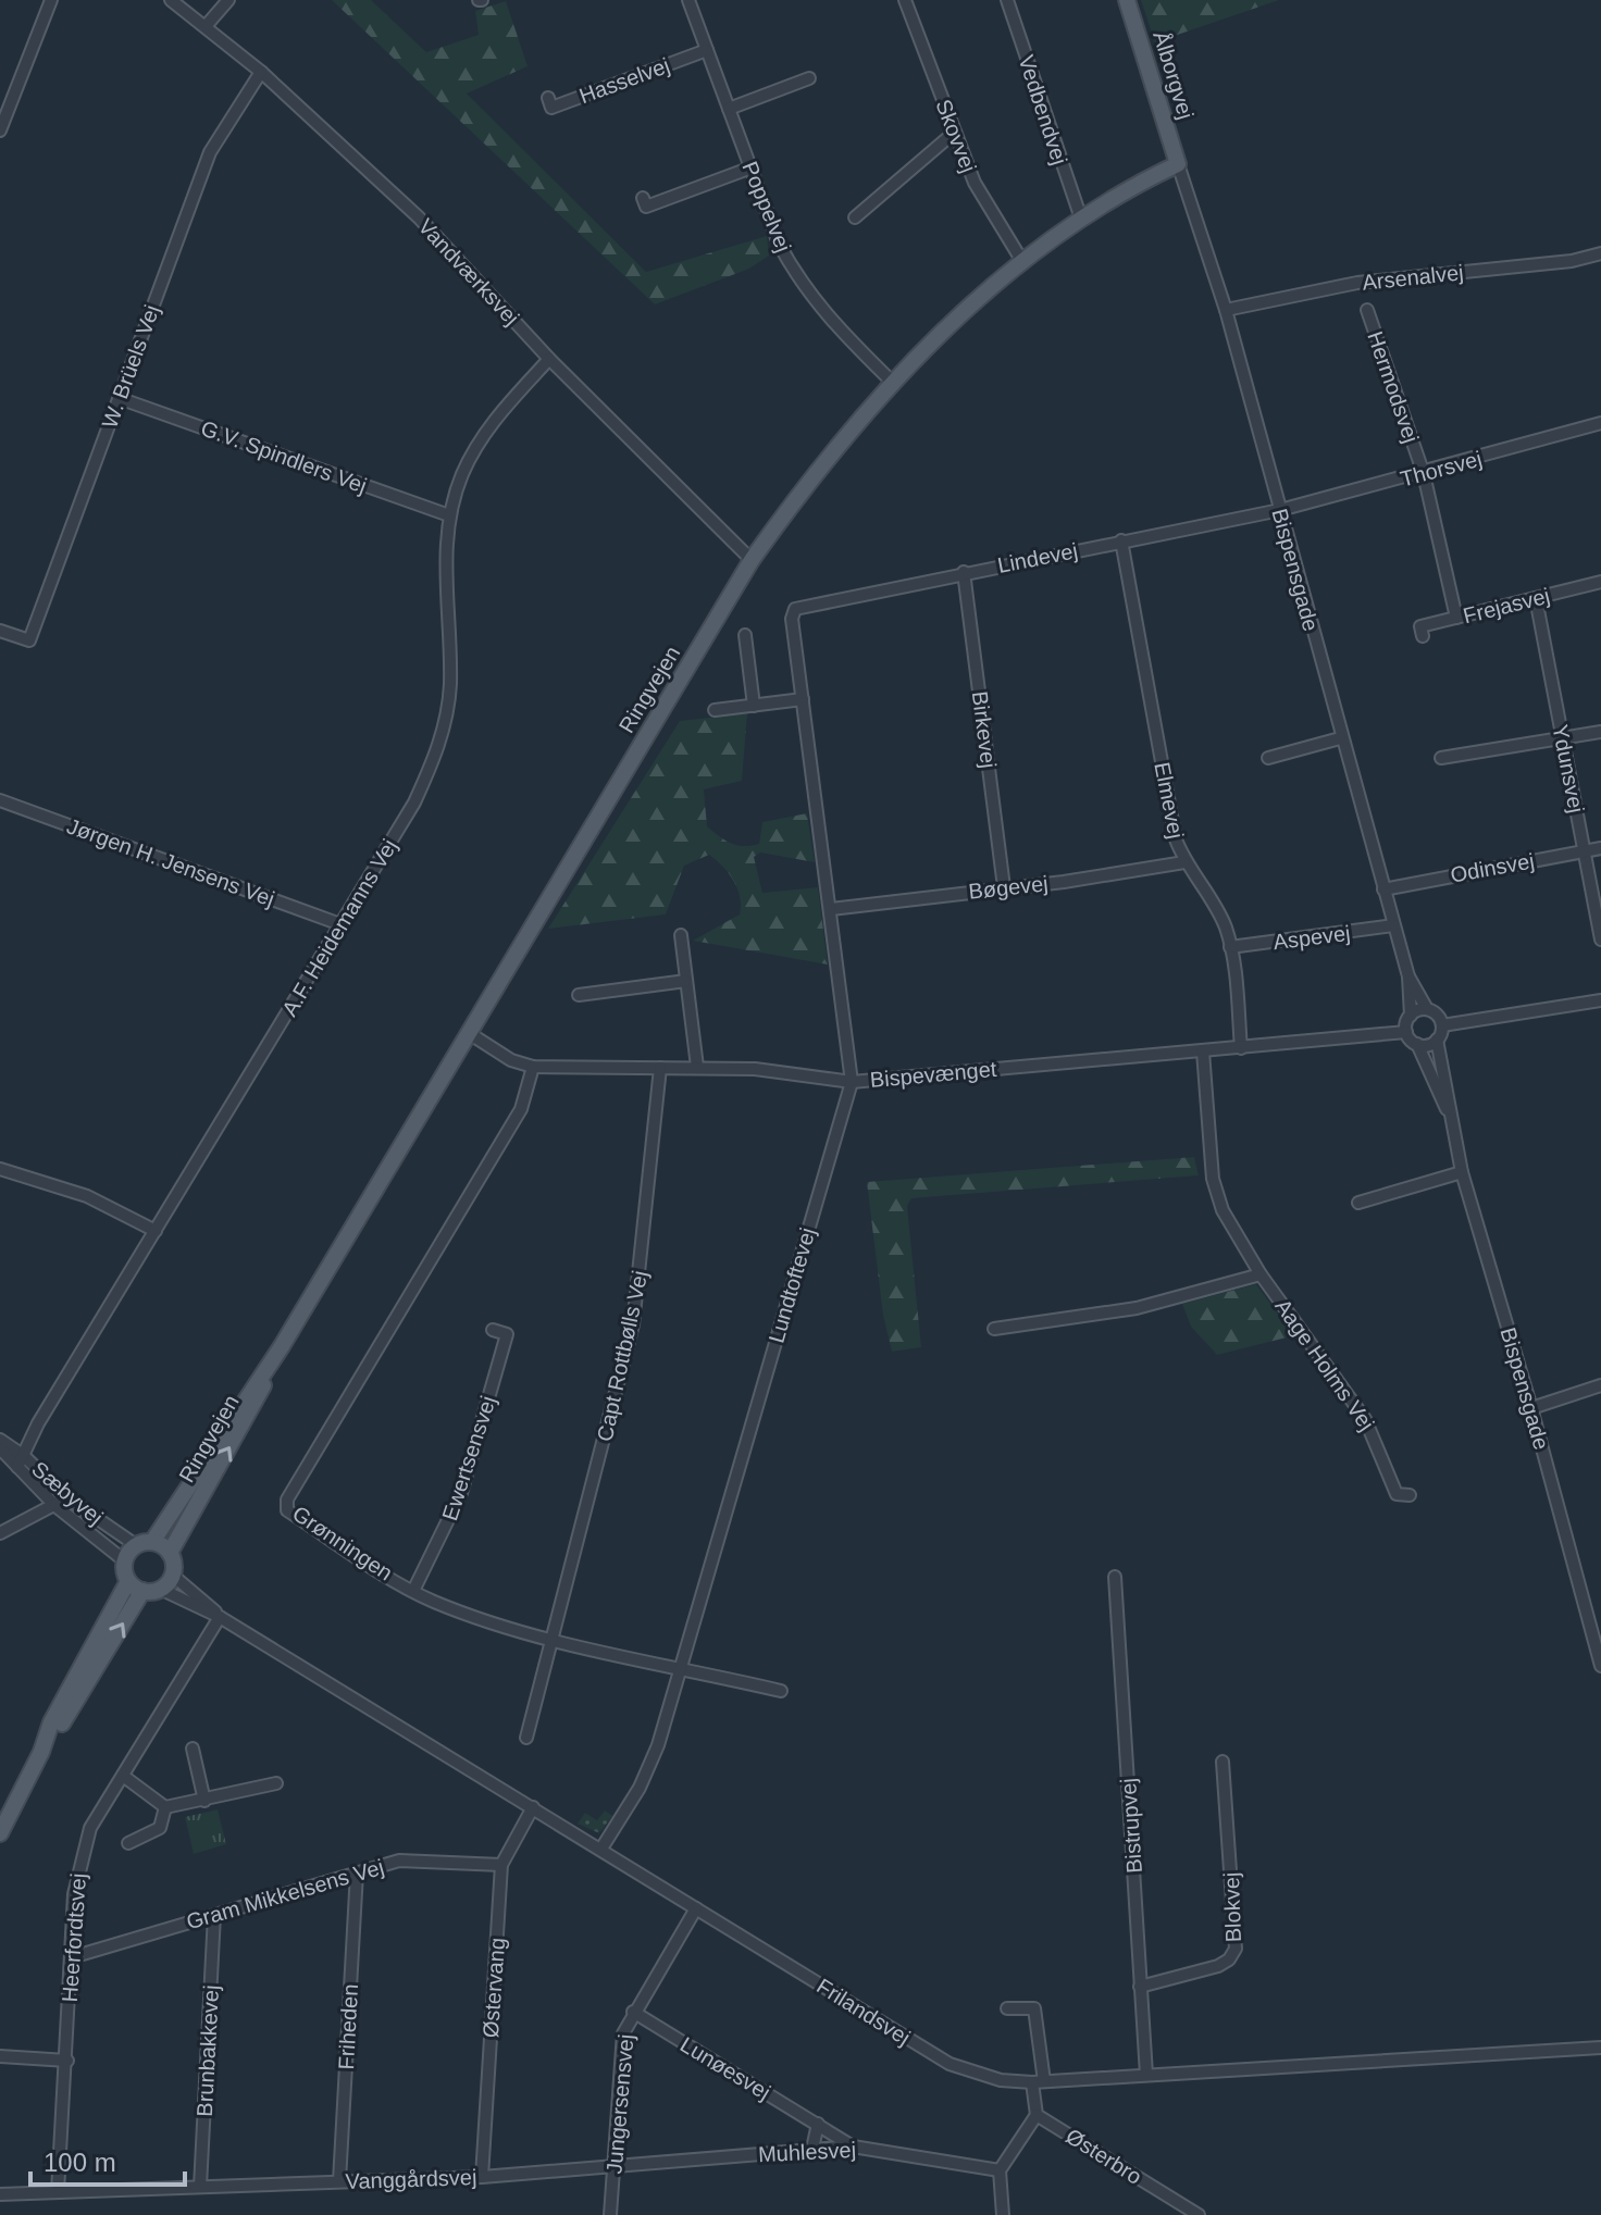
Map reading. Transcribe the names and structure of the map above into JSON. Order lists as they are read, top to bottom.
{
  "streets": {
    "main road": ["Ålborgvej", "Ringvejen"],
    "street": [
      "Hasselvej",
      "Vedbendvej",
      "Skovvej",
      "Poppelvej",
      "Vandværksvej",
      "Arsenalvej",
      "W. Brüels Vej",
      "Hermodsvej",
      "G.V. Spindlers Vej",
      "Thorsvej",
      "Lindevej",
      "Bispensgade",
      "Frejasvej",
      "Birkevej",
      "Ydunsvej",
      "Elmevej",
      "Jørgen H. Jensens Vej",
      "Odinsvej",
      "Bøgevej",
      "A.F. Heidemanns Vej",
      "Aspevej",
      "Bispevænget",
      "Lundtoftevej",
      "Capt Rottbølls Vej",
      "Aage Holms Vej",
      "Ewertsensvej",
      "Sæbyvej",
      "Grønningen",
      "Bistrupvej",
      "Gram Mikkelsens Vej",
      "Blokvej",
      "Heerfordtsvej",
      "Østervang",
      "Frilandsvej",
      "Friheden",
      "Brunbakkevej",
      "Lunøesvej",
      "Jungersensvej",
      "Muhlesvej",
      "Østerbro",
      "Vanggårdsvej"
    ]
  },
  "crossings": [
    ["Ålborgvej", "Bispensgade"],
    ["Ålborgvej", "Ringvejen"],
    ["Hasselvej", "Poppelvej"],
    ["Vedbendvej", "Ringvejen"],
    ["Skovvej", "Ringvejen"],
    ["Poppelvej", "Ringvejen"],
    ["Vandværksvej", "W. Brüels Vej"],
    ["Vandværksvej", "Ringvejen"],
    ["Vandværksvej", "A.F. Heidemanns Vej"],
    ["Arsenalvej", "Bispensgade"],
    ["W. Brüels Vej", "G.V. Spindlers Vej"],
    ["Hermodsvej", "Thorsvej"],
    ["Hermodsvej", "Frejasvej"],
    ["G.V. Spindlers Vej", "A.F. Heidemanns Vej"],
    ["Thorsvej", "Lindevej"],
    ["Thorsvej", "Bispensgade"],
    ["Lindevej", "Bispensgade"],
    ["Lindevej", "Birkevej"],
    ["Lindevej", "Elmevej"],
    ["Lindevej", "Lundtoftevej"],
    ["Bispensgade", "Ringvejen"],
    ["Bispensgade", "Odinsvej"],
    ["Bispensgade", "Aspevej"],
    ["Bispensgade", "Bispevænget"],
    ["Frejasvej", "Ydunsvej"],
    ["Ringvejen", "Bispevænget"],
    ["Ringvejen", "Sæbyvej"],
    ["Ringvejen", "Frilandsvej"],
    ["Birkevej", "Bøgevej"],
    ["Ydunsvej", "Odinsvej"],
    ["Elmevej", "Bøgevej"],
    ["Elmevej", "Aspevej"],
    ["Elmevej", "Bispevænget"],
    ["Jørgen H. Jensens Vej", "A.F. Heidemanns Vej"],
    ["Bøgevej", "Lundtoftevej"],
    ["A.F. Heidemanns Vej", "Sæbyvej"],
    ["Bispevænget", "Lundtoftevej"],
    ["Bispevænget", "Capt Rottbølls Vej"],
    ["Bispevænget", "Aage Holms Vej"],
    ["Bispevænget", "Grønningen"],
    ["Lundtoftevej", "Grønningen"],
    ["Lundtoftevej", "Frilandsvej"],
    ["Capt Rottbølls Vej", "Grønningen"],
    ["Ewertsensvej", "Grønningen"],
    ["Sæbyvej", "Frilandsvej"],
    ["Bistrupvej", "Blokvej"],
    ["Bistrupvej", "Frilandsvej"],
    ["Gram Mikkelsens Vej", "Heerfordtsvej"],
    ["Gram Mikkelsens Vej", "Østervang"],
    ["Gram Mikkelsens Vej", "Friheden"],
    ["Gram Mikkelsens Vej", "Brunbakkevej"],
    ["Heerfordtsvej", "Frilandsvej"],
    ["Heerfordtsvej", "Vanggårdsvej"],
    ["Østervang", "Frilandsvej"],
    ["Østervang", "Vanggårdsvej"],
    ["Frilandsvej", "Jungersensvej"],
    ["Friheden", "Vanggårdsvej"],
    ["Brunbakkevej", "Vanggårdsvej"],
    ["Lunøesvej", "Jungersensvej"],
    ["Lunøesvej", "Muhlesvej"],
    ["Jungersensvej", "Muhlesvej"],
    ["Jungersensvej", "Vanggårdsvej"],
    ["Muhlesvej", "Vanggårdsvej"]
  ],
  "scale_bar": "100 m"
}
